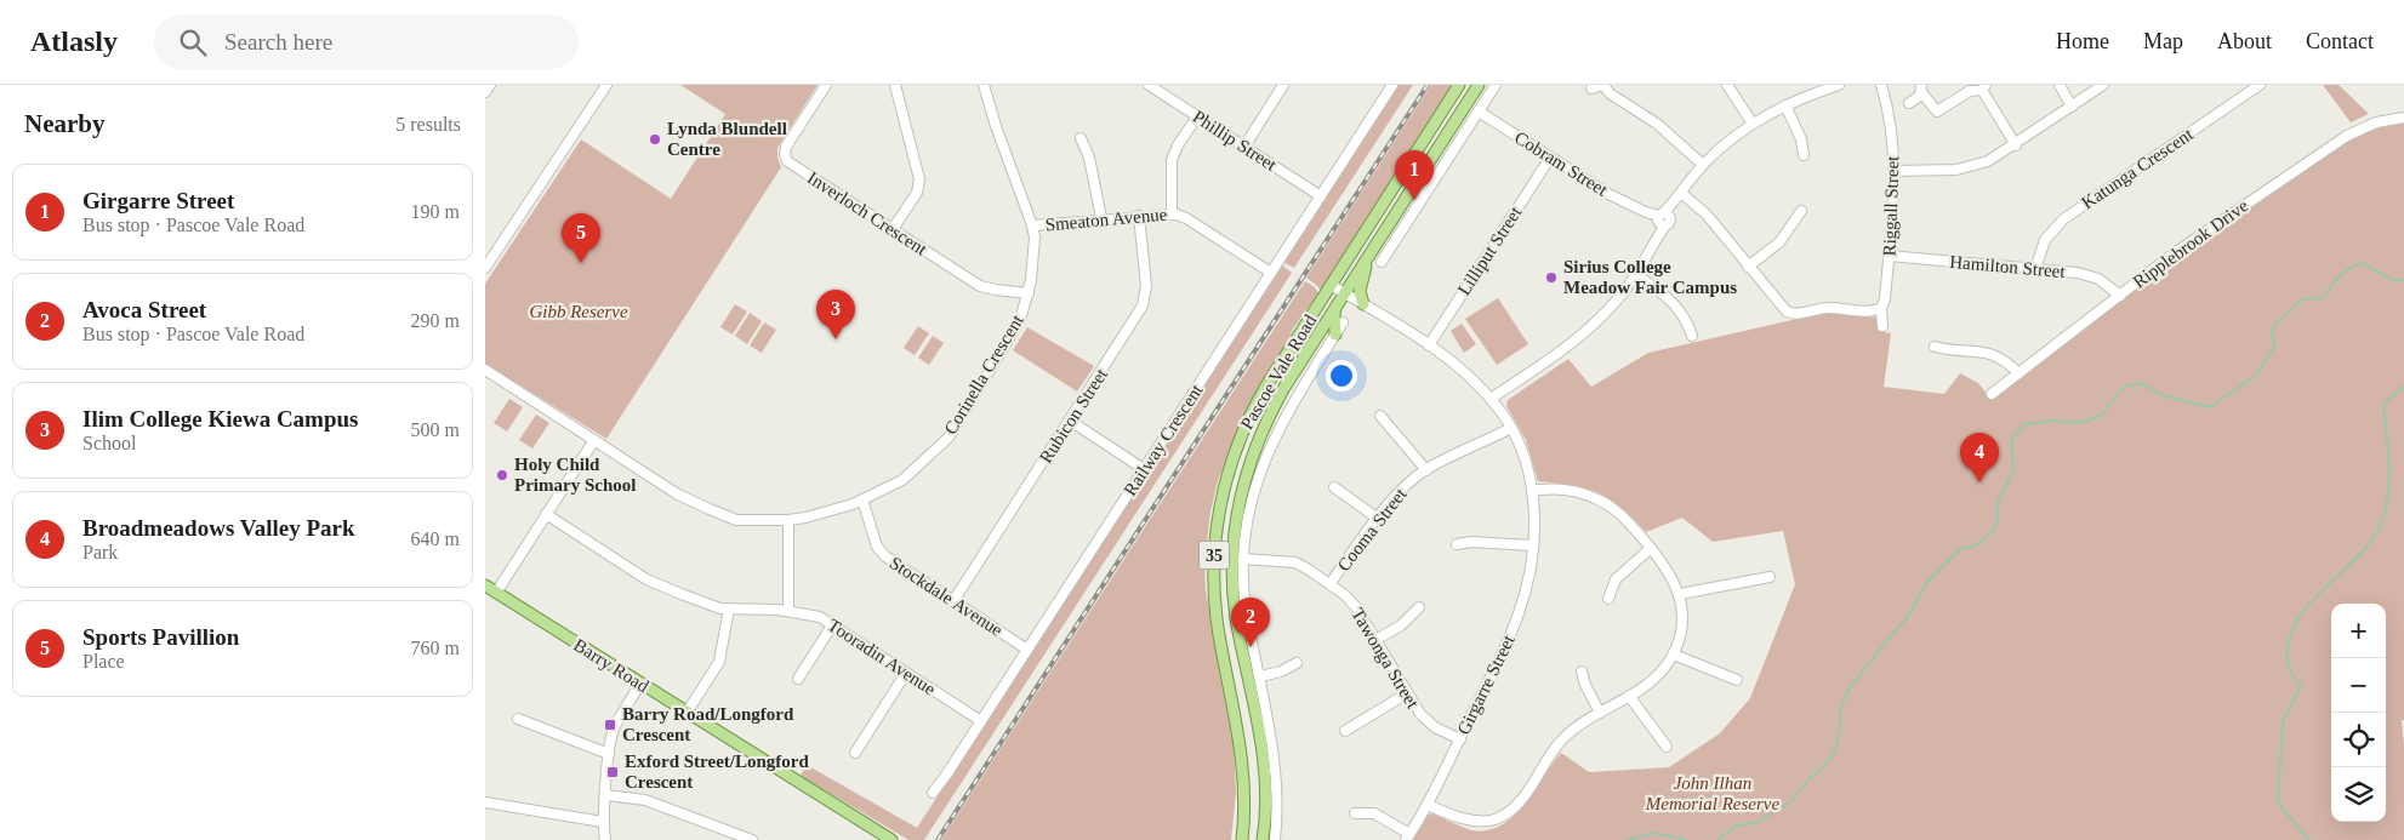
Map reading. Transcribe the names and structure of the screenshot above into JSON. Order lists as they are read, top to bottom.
{
  "streets": {
    "main road": ["Pascoe Vale Road", "35", "Barry Road"],
    "street": [
      "Phillip Street",
      "Cobram Street",
      "Katunga Crescent",
      "Riggall Street",
      "Inverloch Crescent",
      "Smeaton Avenue",
      "Ripplebrook Drive",
      "Lilliput Street",
      "Hamilton Street",
      "Corinella Crescent",
      "Rubicon Street",
      "Railway Crescent",
      "Cooma Street",
      "Stockdale Avenue",
      "Tooradin Avenue",
      "Tawonga Street",
      "Girgarre Street"
    ]
  },
  "crossings": [
    ["Phillip Street", "Railway Crescent"],
    ["Cobram Street", "Lilliput Street"],
    ["Katunga Crescent", "Hamilton Street"],
    ["Riggall Street", "Hamilton Street"],
    ["Inverloch Crescent", "Corinella Crescent"],
    ["Smeaton Avenue", "Corinella Crescent"],
    ["Smeaton Avenue", "Rubicon Street"],
    ["Smeaton Avenue", "Railway Crescent"],
    ["Ripplebrook Drive", "Hamilton Street"],
    ["Lilliput Street", "Girgarre Street"],
    ["Pascoe Vale Road", "Tawonga Street"],
    ["Pascoe Vale Road", "Girgarre Street"],
    ["Corinella Crescent", "Stockdale Avenue"],
    ["Rubicon Street", "Stockdale Avenue"],
    ["Railway Crescent", "Stockdale Avenue"],
    ["Railway Crescent", "Tooradin Avenue"],
    ["Cooma Street", "Tawonga Street"],
    ["Cooma Street", "Girgarre Street"],
    ["Tawonga Street", "Girgarre Street"]
  ],
  "parks": ["Gibb Reserve", "John Ilhan Memorial Reserve"],
  "places": {
    "other": ["Lynda Blundell Centre", "Sirius College Meadow Fair Campus", "Holy Child Primary School"],
    "transit": ["Barry Road/Longford Crescent", "Exford Street/Longford Crescent"]
  },
  "page": {
    "header": "Atlasly",
    "search": "Search here",
    "nav": [
      "Home",
      "Map",
      "About",
      "Contact"
    ],
    "heading": ["Nearby", "5 results"],
    "pins": [
      "1",
      "5",
      "3",
      "4",
      "2"
    ],
    "list": [
      {
        "mark": "1",
        "name": "Girgarre Street",
        "note": "Bus stop · Pascoe Vale Road",
        "value": "190 m"
      },
      {
        "mark": "2",
        "name": "Avoca Street",
        "note": "Bus stop · Pascoe Vale Road",
        "value": "290 m"
      },
      {
        "mark": "3",
        "name": "Ilim College Kiewa Campus",
        "note": "School",
        "value": "500 m"
      },
      {
        "mark": "4",
        "name": "Broadmeadows Valley Park",
        "note": "Park",
        "value": "640 m"
      },
      {
        "mark": "5",
        "name": "Sports Pavillion",
        "note": "Place",
        "value": "760 m"
      }
    ],
    "map_buttons": ["+", "−"]
  }
}
